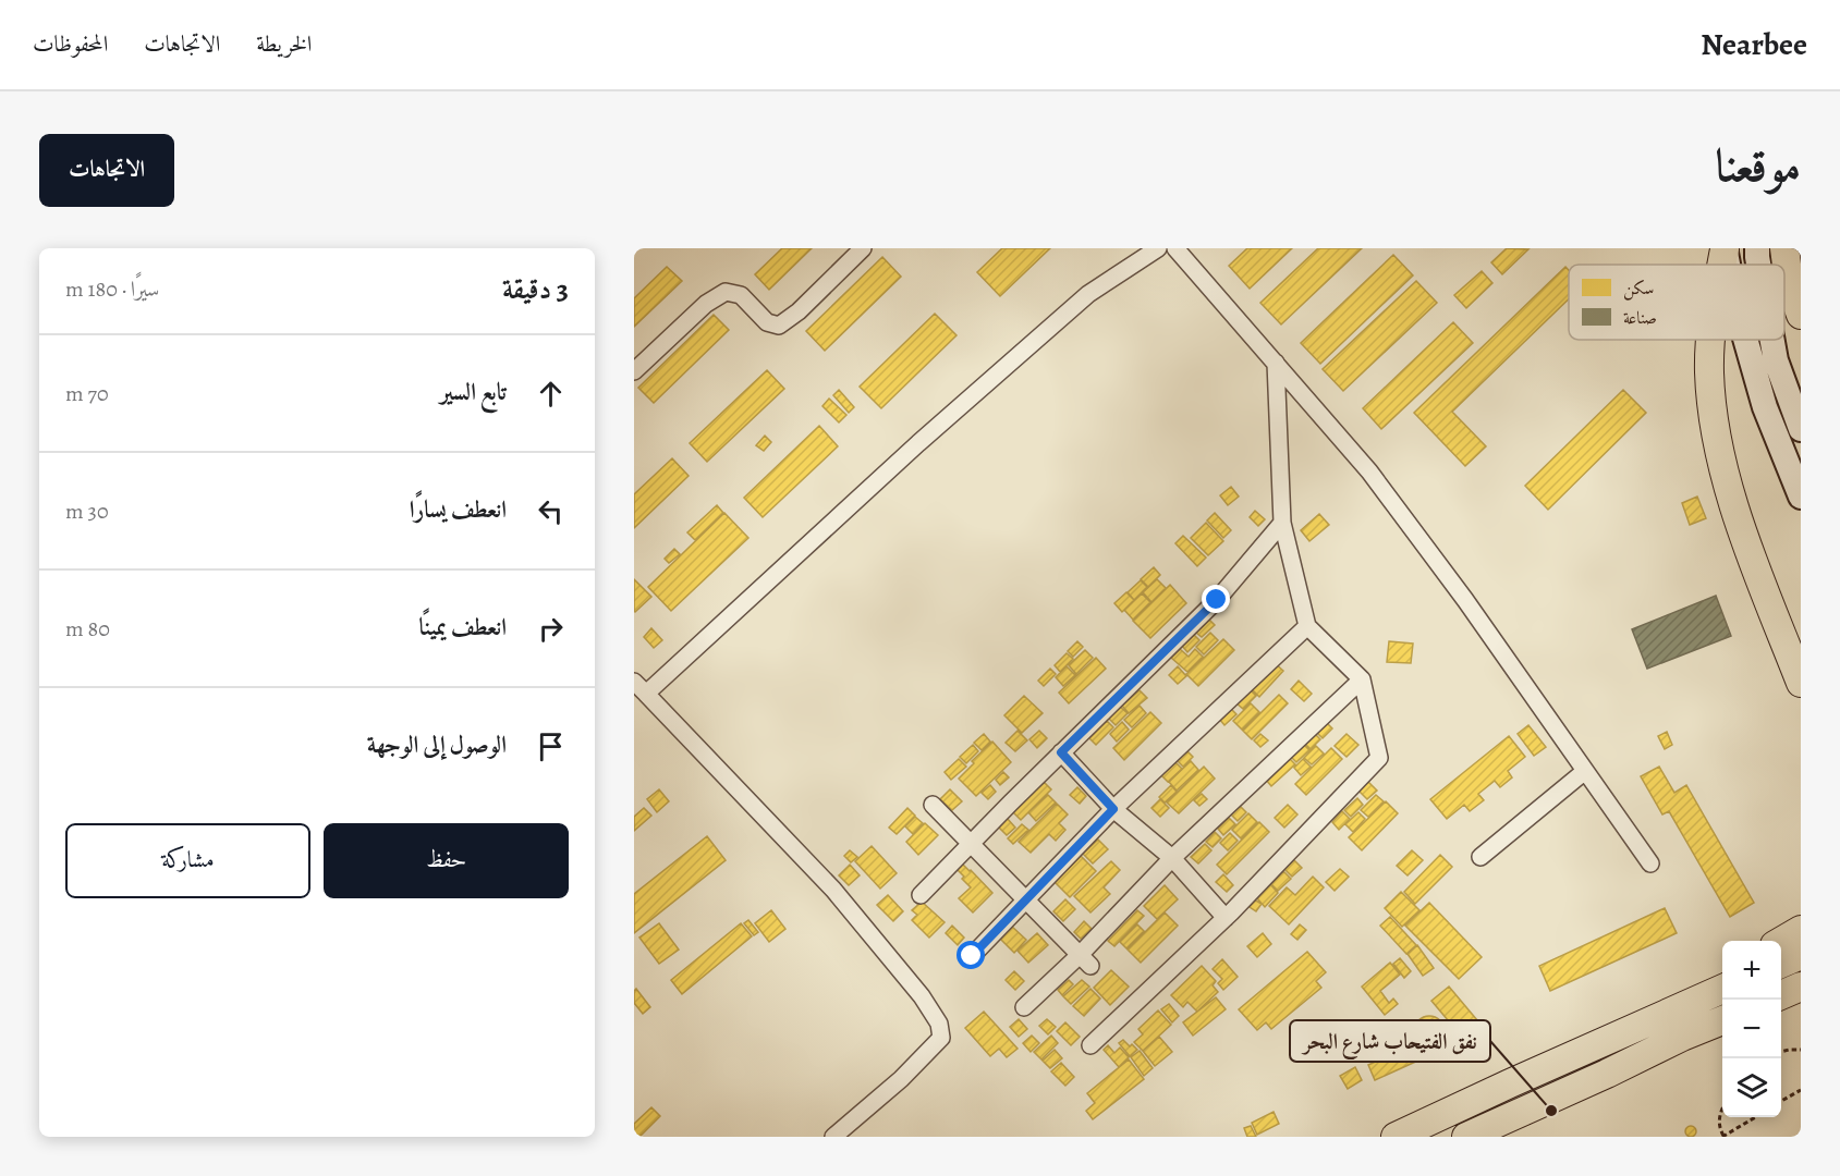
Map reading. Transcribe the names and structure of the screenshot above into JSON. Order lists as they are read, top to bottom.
{
  "places": ["نفق الفتيحاب شارع البحر"],
  "legend": ["سكن", "صناعة"],
  "page": {
    "header": "Nearbee",
    "nav": ["الخريطة", "الاتجاهات", "المحفوظات"],
    "title": "موقعنا",
    "buttons": [
      "الاتجاهات",
      ["حفظ", "مشاركة"]
    ],
    "heading": ["3 دقيقة", "سيرًا · 180 m"],
    "list": [
      ["تابع السير", "70 m"],
      ["انعطف يسارًا", "30 m"],
      ["انعطف يمينًا", "80 m"],
      "الوصول إلى الوجهة"
    ],
    "map_buttons": ["+", "−"]
  }
}
